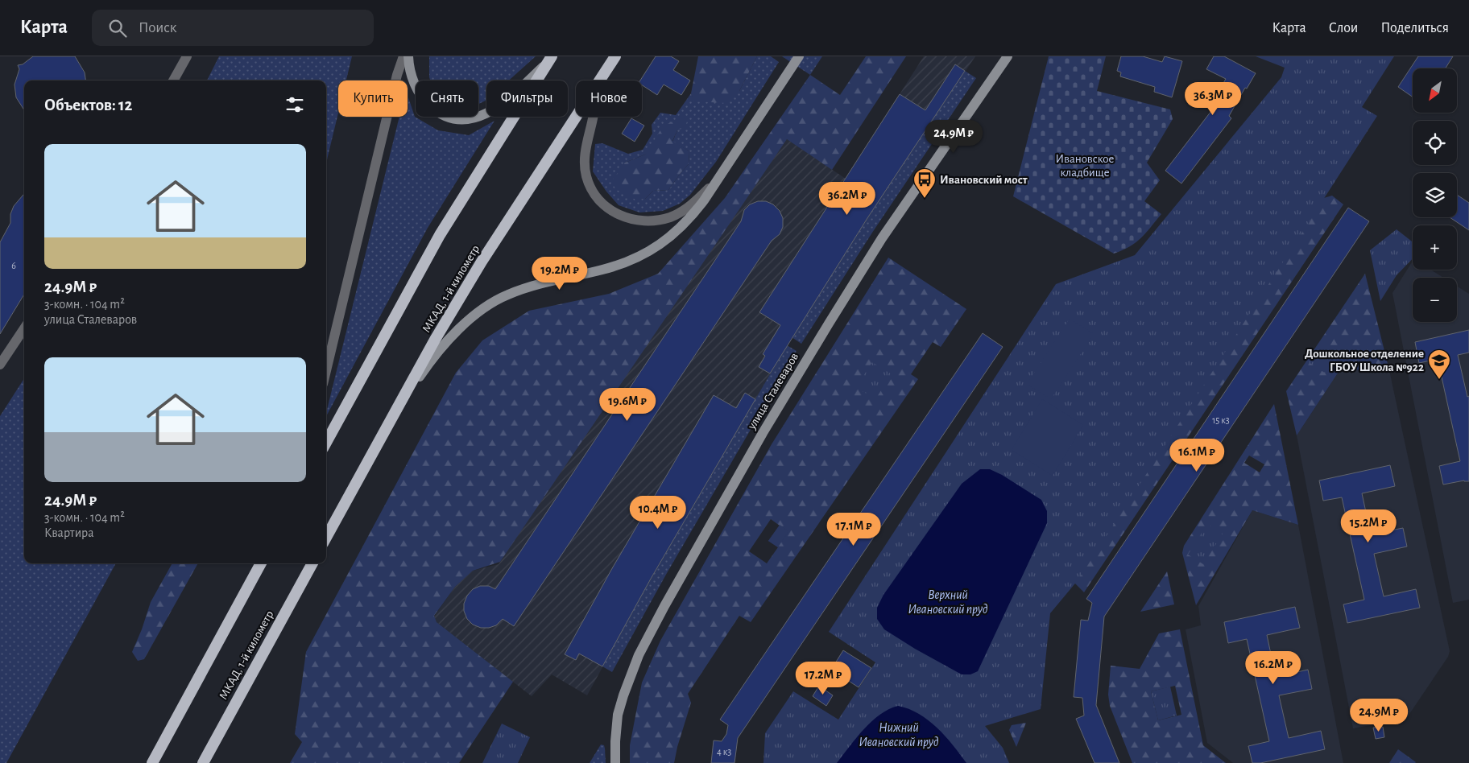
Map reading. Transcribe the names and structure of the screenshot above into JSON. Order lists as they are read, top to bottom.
{
  "streets": {
    "highway": ["МКАД, 1-й километр"],
    "main road": ["улица Сталеваров"]
  },
  "water": ["Верхний Ивановский пруд", "Нижний Ивановский пруд"],
  "parks": ["Ивановское кладбище"],
  "places": {
    "bus stop": ["Ивановский мост"],
    "school or university": ["Дошкольное отделение ГБОУ Школа №922"]
  },
  "house_numbers": ["6", "15 к3", "4 к3"],
  "north": "bottom left",
  "page": {
    "header": "Карта",
    "search": "Поиск",
    "nav": ["Карта", "Слои", "Поделиться"],
    "map_buttons": ["+", "−"],
    "chip": [
      "Купить",
      "Снять",
      "Фильтры",
      "Новое"
    ],
    "heading": "Объектов: 12",
    "price": [
      "36.3M ₽",
      "24.9M ₽",
      "36.2M ₽",
      "19.2M ₽",
      "19.6M ₽",
      "16.1M ₽",
      "10.4M ₽",
      "15.2M ₽",
      "17.1M ₽",
      "16.2M ₽",
      "17.2M ₽",
      "24.9M ₽"
    ],
    "list": [
      {
        "name": "24.9M ₽",
        "note": "3-комн. · 104 m² · улица Сталеваров"
      },
      {
        "name": "24.9M ₽",
        "note": "3-комн. · 104 m² · Квартира"
      }
    ]
  }
}
